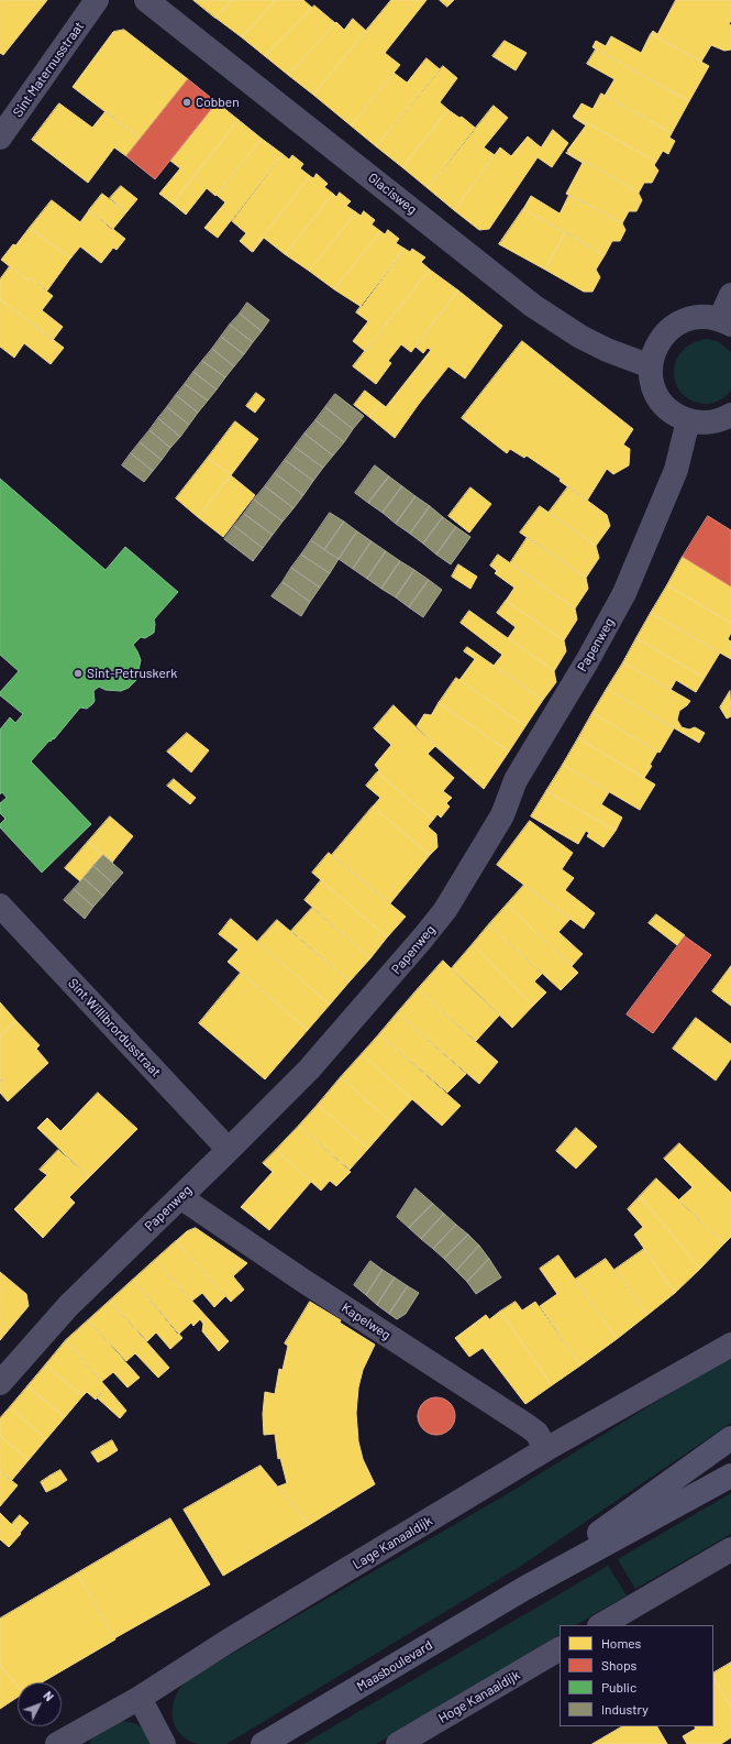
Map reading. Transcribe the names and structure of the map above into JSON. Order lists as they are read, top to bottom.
{
  "streets": {
    "street": [
      "Sint Maternusstraat",
      "Glacisweg",
      "Papenweg",
      "Sint Willibrordusstraat",
      "Kapelweg",
      "Lage Kanaaldijk",
      "Maasboulevard",
      "Hoge Kanaaldijk"
    ]
  },
  "crossings": [
    ["Papenweg", "Sint Willibrordusstraat"],
    ["Papenweg", "Kapelweg"],
    ["Kapelweg", "Lage Kanaaldijk"]
  ],
  "places": ["Cobben", "Sint-Petruskerk"],
  "legend": [
    "Homes",
    "Shops",
    "Public",
    "Industry"
  ],
  "north": "top right"
}
